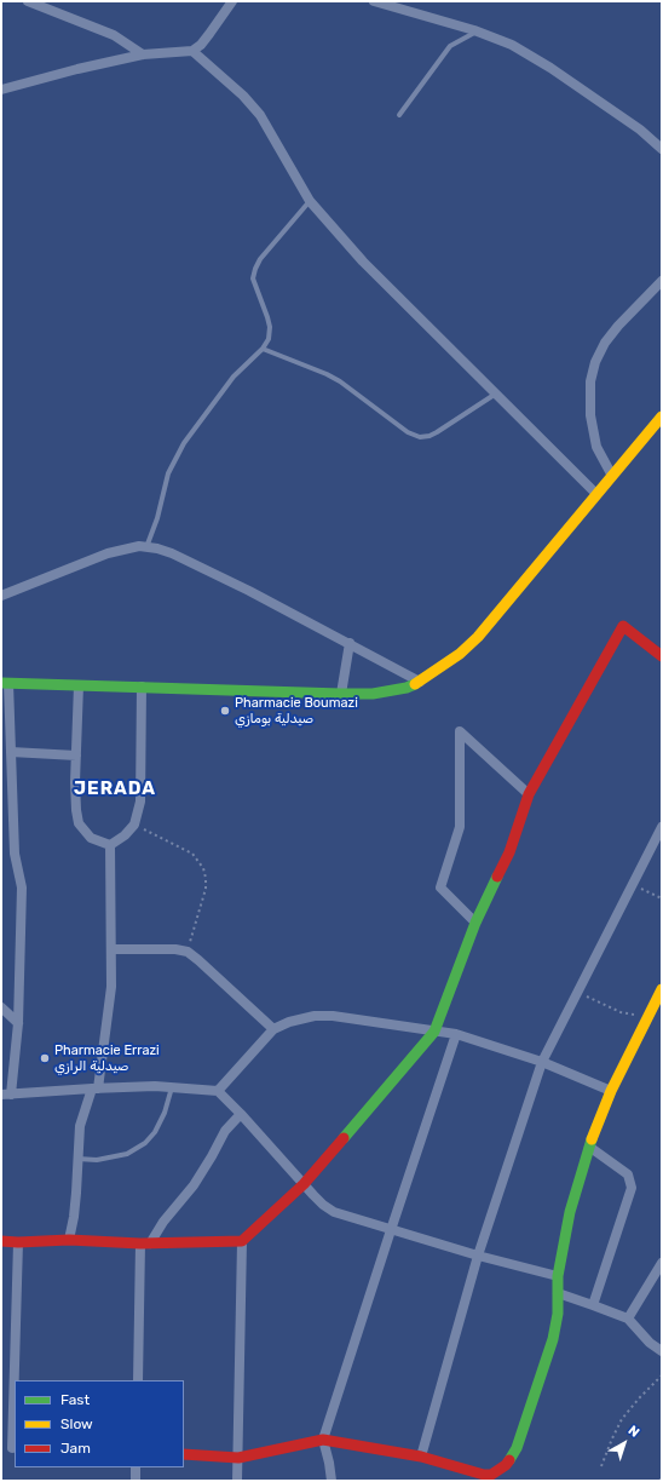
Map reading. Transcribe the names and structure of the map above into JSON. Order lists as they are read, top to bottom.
{
  "districts": ["JERADA"],
  "places": ["Pharmacie Boumazi صيدلية بومازي", "Pharmacie Errazi صيدلية الرازي"],
  "legend": ["Fast", "Slow", "Jam"],
  "north": "top right"
}
